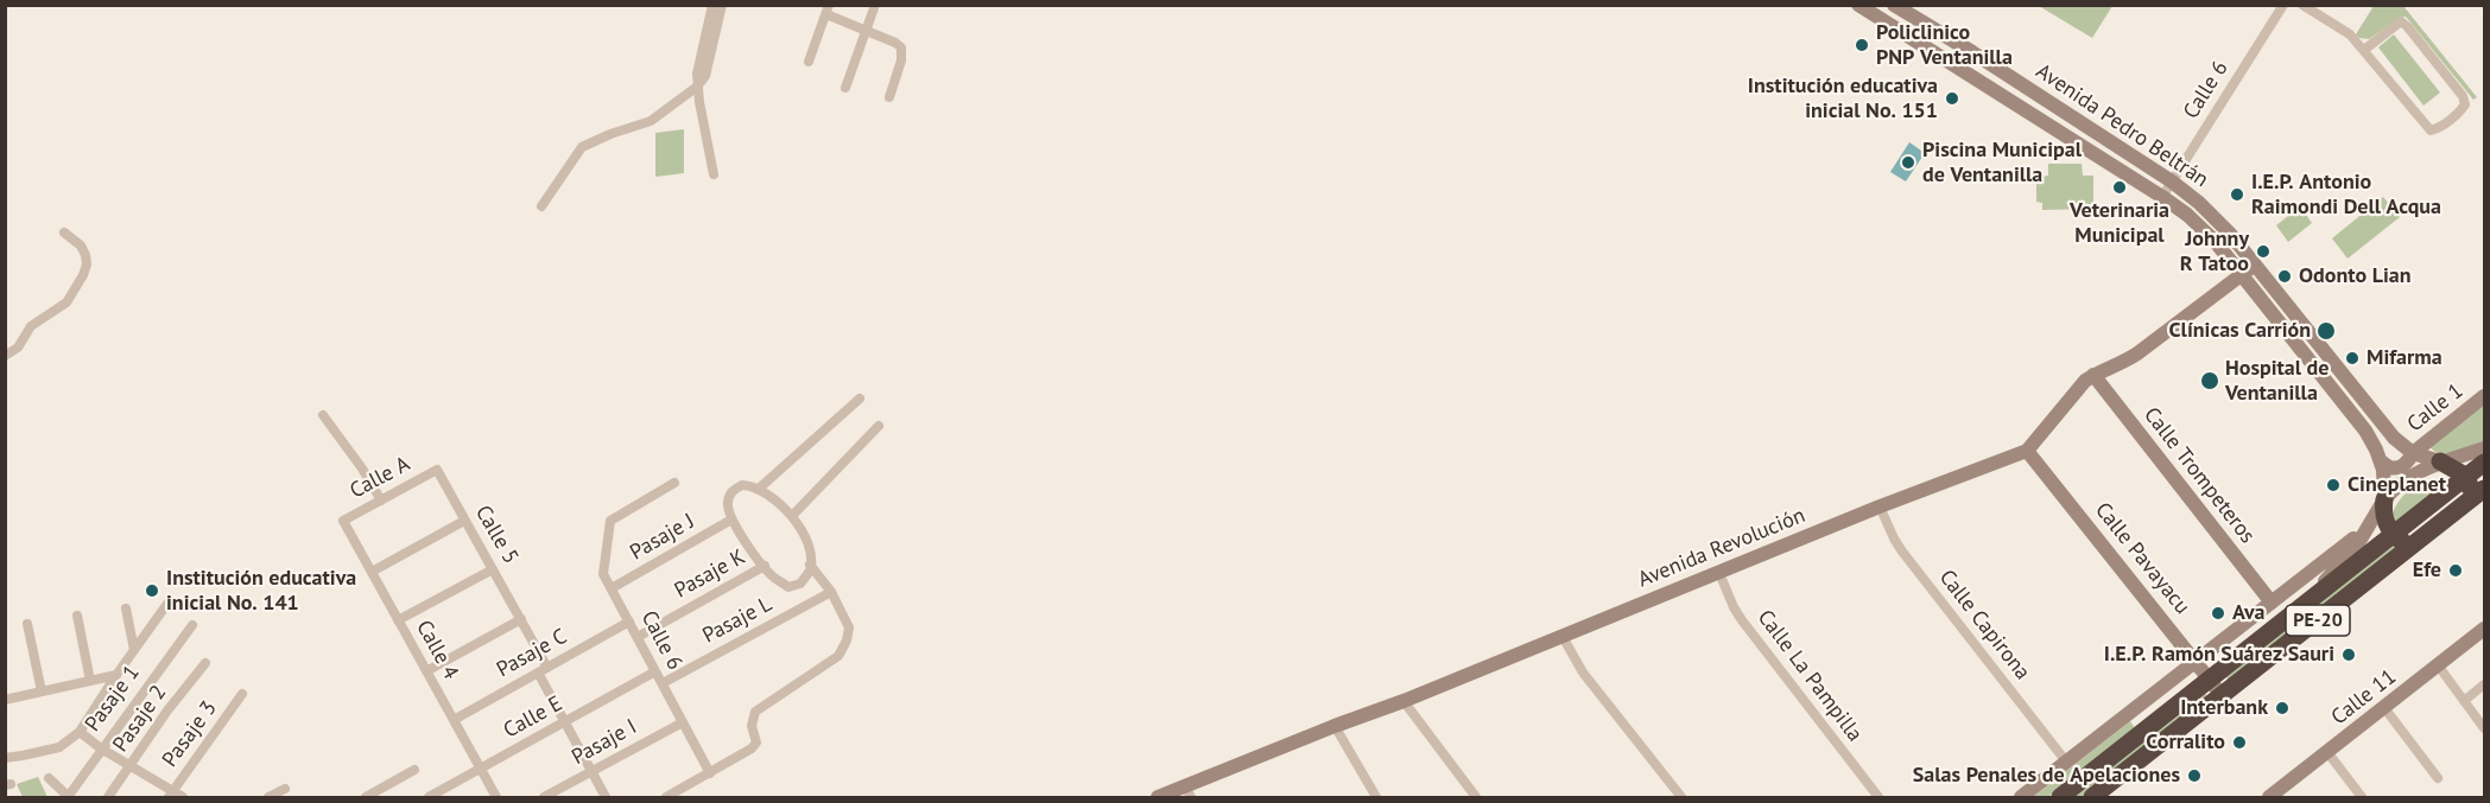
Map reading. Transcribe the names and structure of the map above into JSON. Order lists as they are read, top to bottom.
{
  "streets": {
    "highway": ["PE-20"],
    "street": [
      "Calle 6",
      "Avenida Pedro Beltrán",
      "Calle 1",
      "Calle Trompeteros",
      "Calle A",
      "Calle 5",
      "Pasaje J",
      "Avenida Revolución",
      "Calle Pavayacu",
      "Pasaje K",
      "Pasaje L",
      "Calle Capirona",
      "Calle 4",
      "Pasaje C",
      "Calle La Pampilla",
      "Calle 11",
      "Pasaje 1",
      "Calle E",
      "Pasaje 2",
      "Pasaje 3",
      "Pasaje I"
    ]
  },
  "crossings": [
    ["Calle 6", "Avenida Pedro Beltrán"],
    ["Calle 6", "Pasaje J"],
    ["Calle 6", "Pasaje K"],
    ["Calle 6", "Pasaje L"],
    ["Calle 6", "Pasaje C"],
    ["Calle 6", "Calle E"],
    ["Calle 6", "Pasaje I"],
    ["Avenida Pedro Beltrán", "Calle 1"],
    ["Avenida Pedro Beltrán", "Avenida Revolución"],
    ["Calle Trompeteros", "Avenida Revolución"],
    ["Calle A", "Calle 5"],
    ["Calle A", "Calle 4"],
    ["Calle 5", "Pasaje C"],
    ["Calle 5", "Calle E"],
    ["Calle 5", "Pasaje I"],
    ["Avenida Revolución", "Calle Pavayacu"],
    ["Avenida Revolución", "Calle Capirona"],
    ["Avenida Revolución", "Calle La Pampilla"],
    ["Calle Pavayacu", "PE-20"],
    ["Calle 4", "Pasaje C"],
    ["Calle 4", "Calle E"]
  ],
  "places": [
    "Policlinico PNP Ventanilla",
    "Institución educativa inicial No. 151",
    "Piscina Municipal de Ventanilla",
    "Veterinaria Municipal",
    "I.E.P. Antonio Raimondi Dell Acqua",
    "Johnny R Tatoo",
    "Odonto Lian",
    "Clínicas Carrión",
    "Mifarma",
    "Hospital de Ventanilla",
    "Cineplanet",
    "Efe",
    "Institución educativa inicial No. 141",
    "Ava",
    "I.E.P. Ramón Suárez Sauri",
    "Interbank",
    "Corralito",
    "Salas Penales de Apelaciones"
  ]
}
